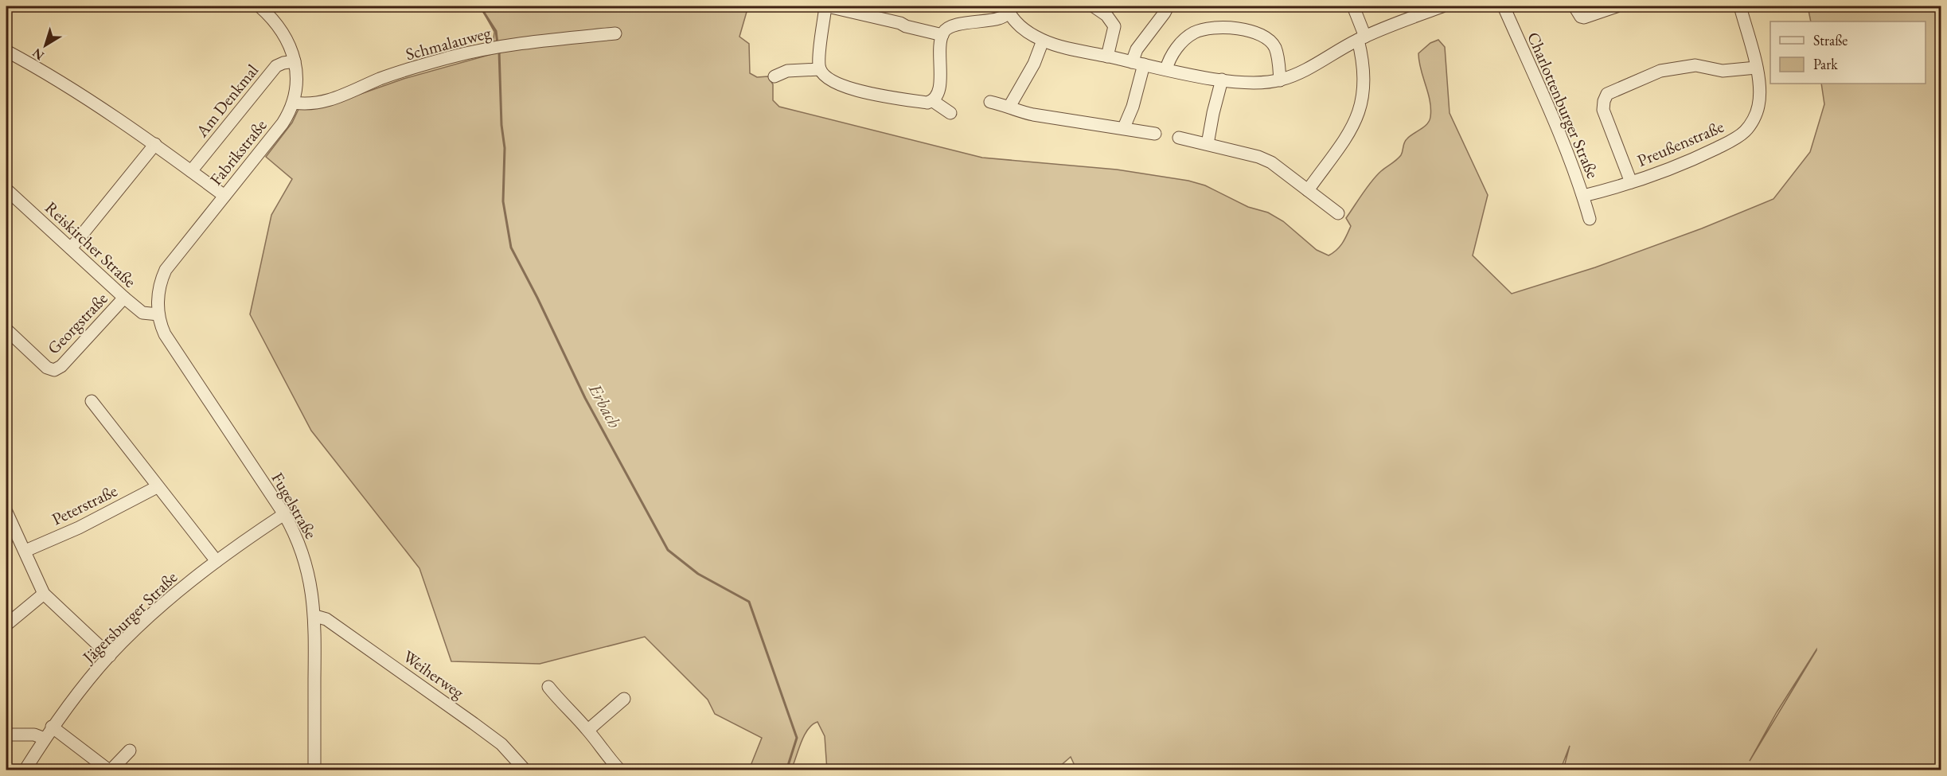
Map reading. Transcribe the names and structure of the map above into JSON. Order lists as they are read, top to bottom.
{
  "streets": {
    "street": [
      "Schmalauweg",
      "Am Denkmal",
      "Charlottenburger Straße",
      "Preußenstraße",
      "Fabrikstraße",
      "Reiskircher Straße",
      "Georgstraße",
      "Peterstraße",
      "Fugelstraße",
      "Jägersburger Straße",
      "Weiherweg"
    ]
  },
  "crossings": [
    ["Schmalauweg", "Fabrikstraße"],
    ["Am Denkmal", "Fabrikstraße"],
    ["Charlottenburger Straße", "Preußenstraße"],
    ["Fabrikstraße", "Reiskircher Straße"],
    ["Fabrikstraße", "Fugelstraße"],
    ["Reiskircher Straße", "Georgstraße"],
    ["Reiskircher Straße", "Fugelstraße"],
    ["Fugelstraße", "Jägersburger Straße"],
    ["Fugelstraße", "Weiherweg"]
  ],
  "water": ["Erbach"],
  "legend": ["Straße", "Park"],
  "north": "bottom left"
}
